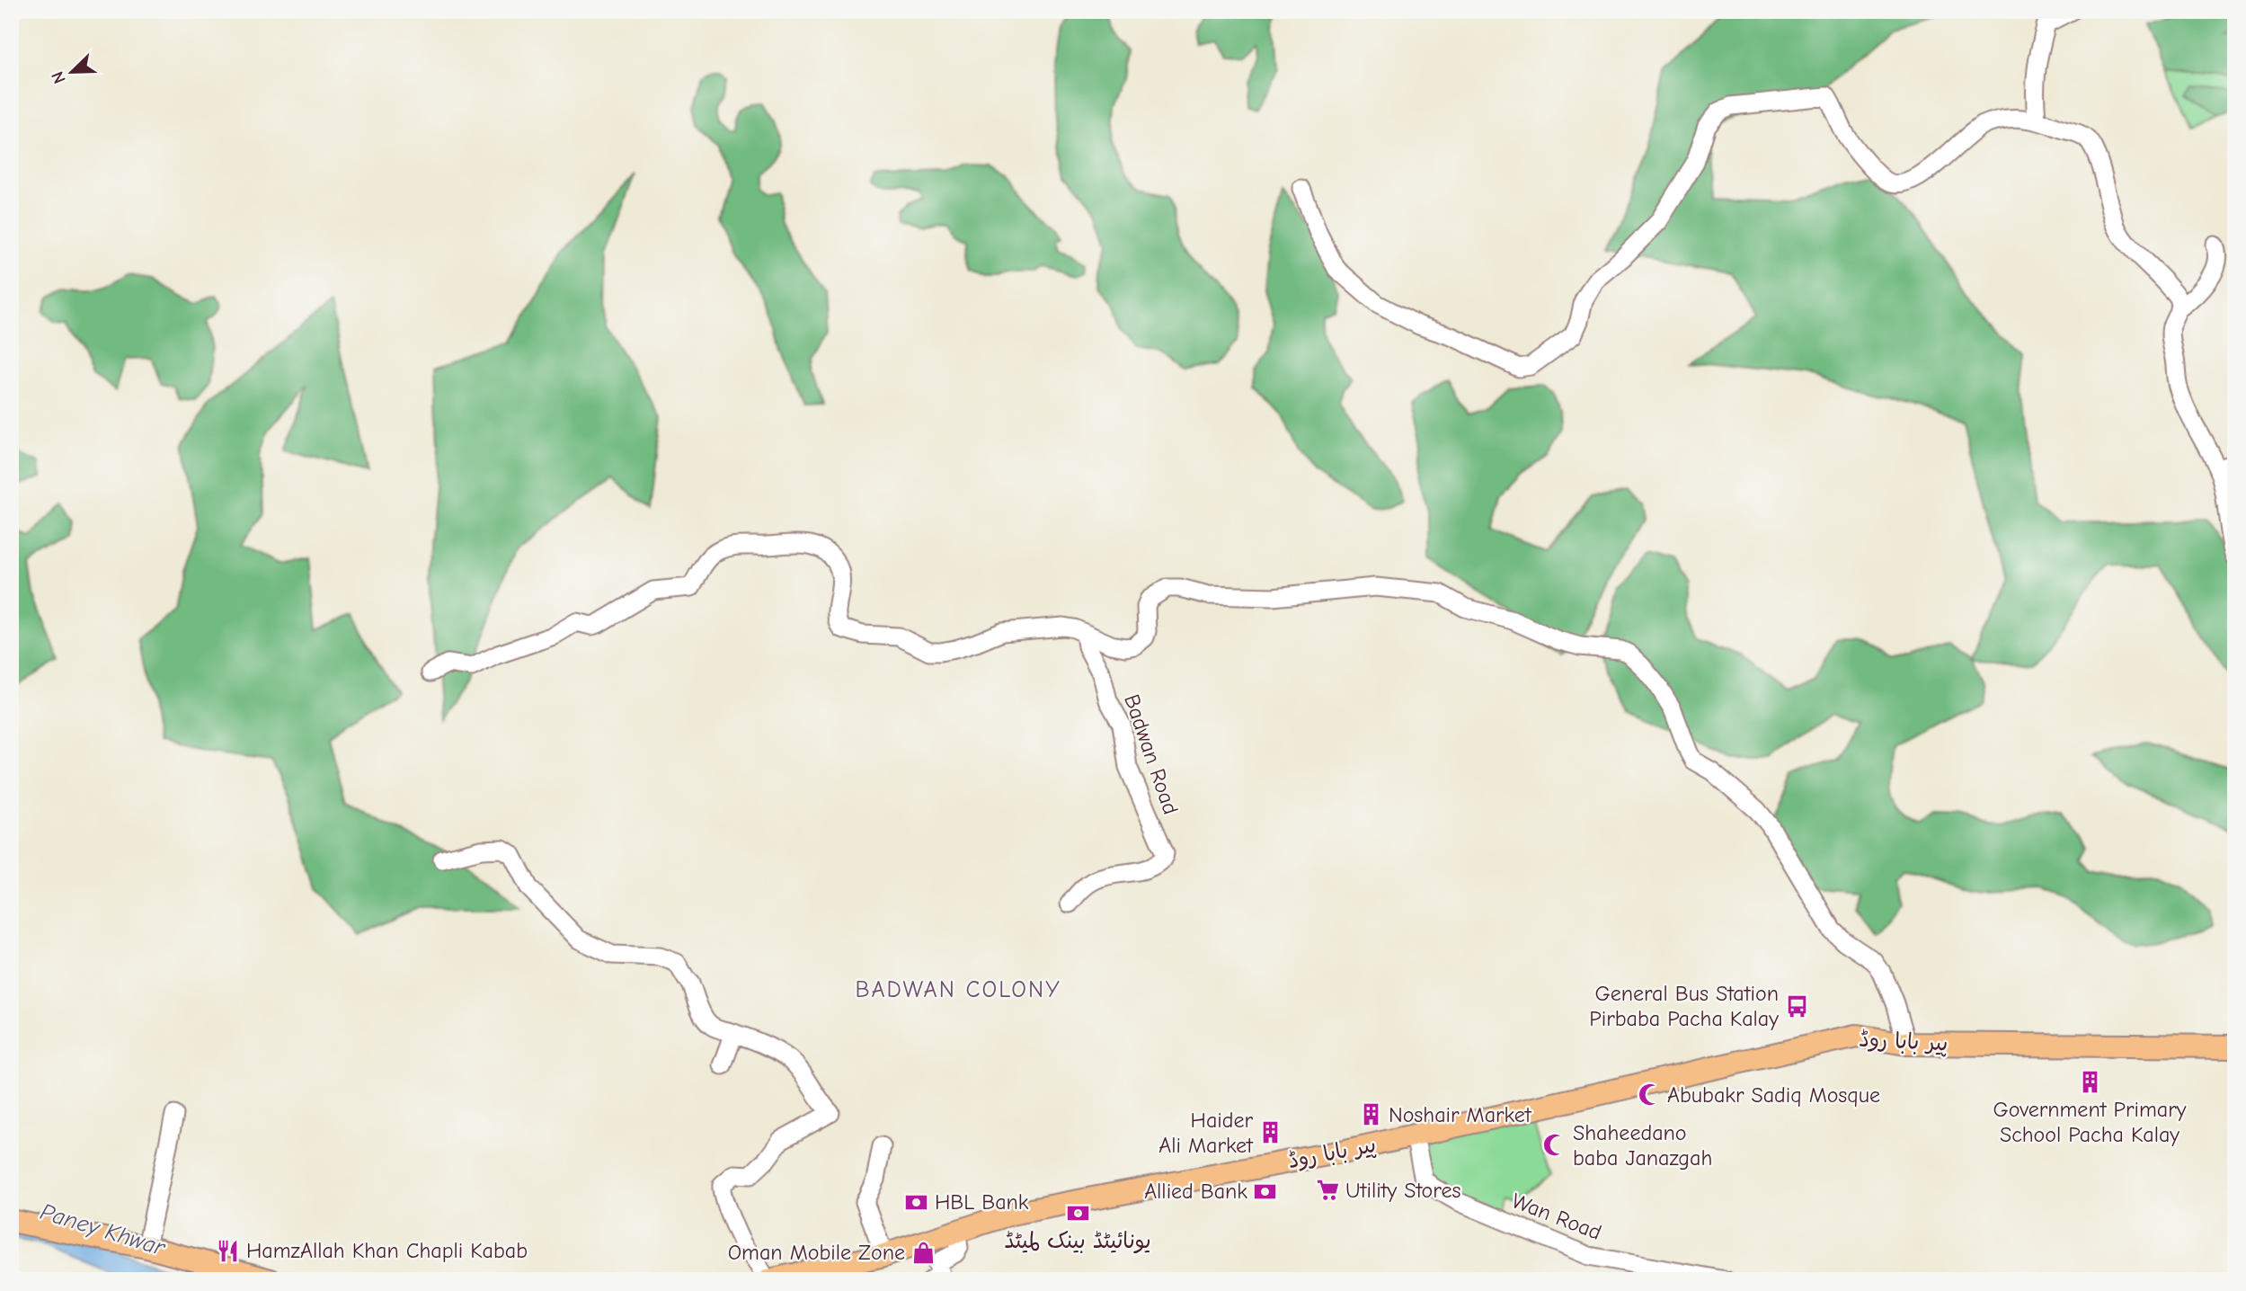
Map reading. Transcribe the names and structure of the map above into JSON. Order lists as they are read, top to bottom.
{
  "streets": {
    "main road": ["پیر بابا روڈ"],
    "street": ["Badwan Road", "Wan Road"]
  },
  "crossings": [
    ["پیر بابا روڈ", "Wan Road"]
  ],
  "districts": ["BADWAN COLONY"],
  "water": ["Paney Khwar"],
  "places": {
    "bus stop": ["General Bus Station Pirbaba Pacha Kalay"],
    "building": ["Government Primary School Pacha Kalay", "Noshair Market", "Haider Ali Market"],
    "mosque": ["Abubakr Sadiq Mosque", "Shaheedano baba Janazgah"],
    "supermarket": ["Utility Stores"],
    "bank": ["Allied Bank", "HBL Bank", "یونائیٹڈ بینک لمیٹڈ"],
    "restaurant": ["HamzAllah Khan Chapli Kabab"],
    "shop": ["Oman Mobile Zone"]
  },
  "north": "bottom left"
}
